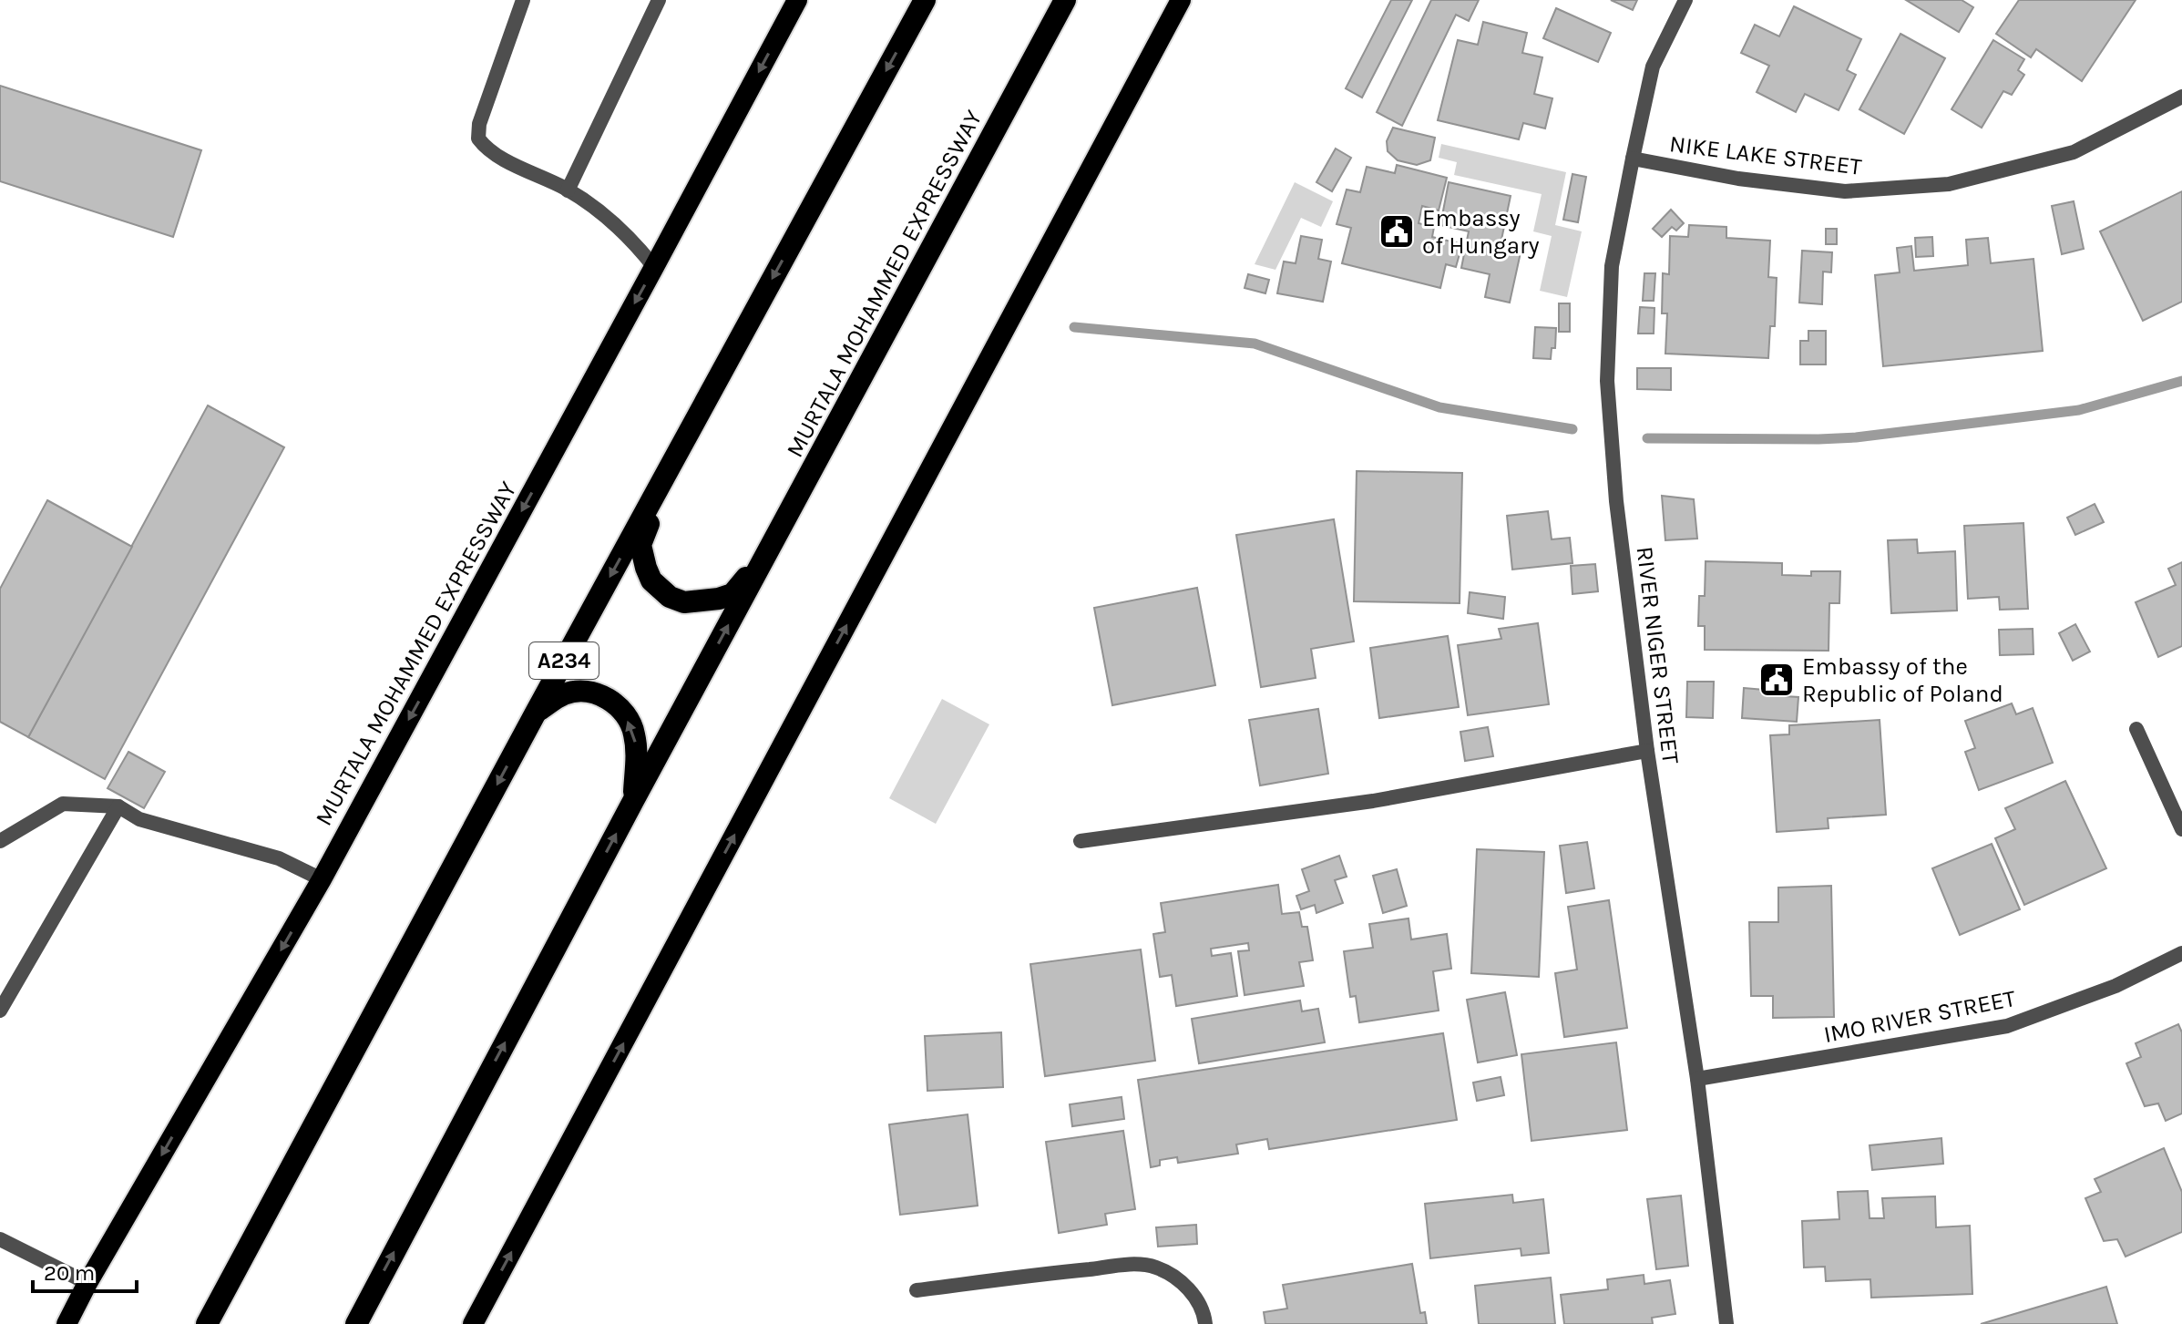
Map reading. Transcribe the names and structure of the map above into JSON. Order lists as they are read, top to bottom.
{
  "streets": {
    "highway": ["MURTALA MOHAMMED EXPRESSWAY", "A234"],
    "street": ["NIKE LAKE STREET", "RIVER NIGER STREET", "IMO RIVER STREET"]
  },
  "crossings": [
    ["NIKE LAKE STREET", "RIVER NIGER STREET"],
    ["RIVER NIGER STREET", "IMO RIVER STREET"]
  ],
  "places": {
    "public building": ["Embassy of Hungary", "Embassy of the Republic of Poland"]
  },
  "scale_bar": "20 m"
}
